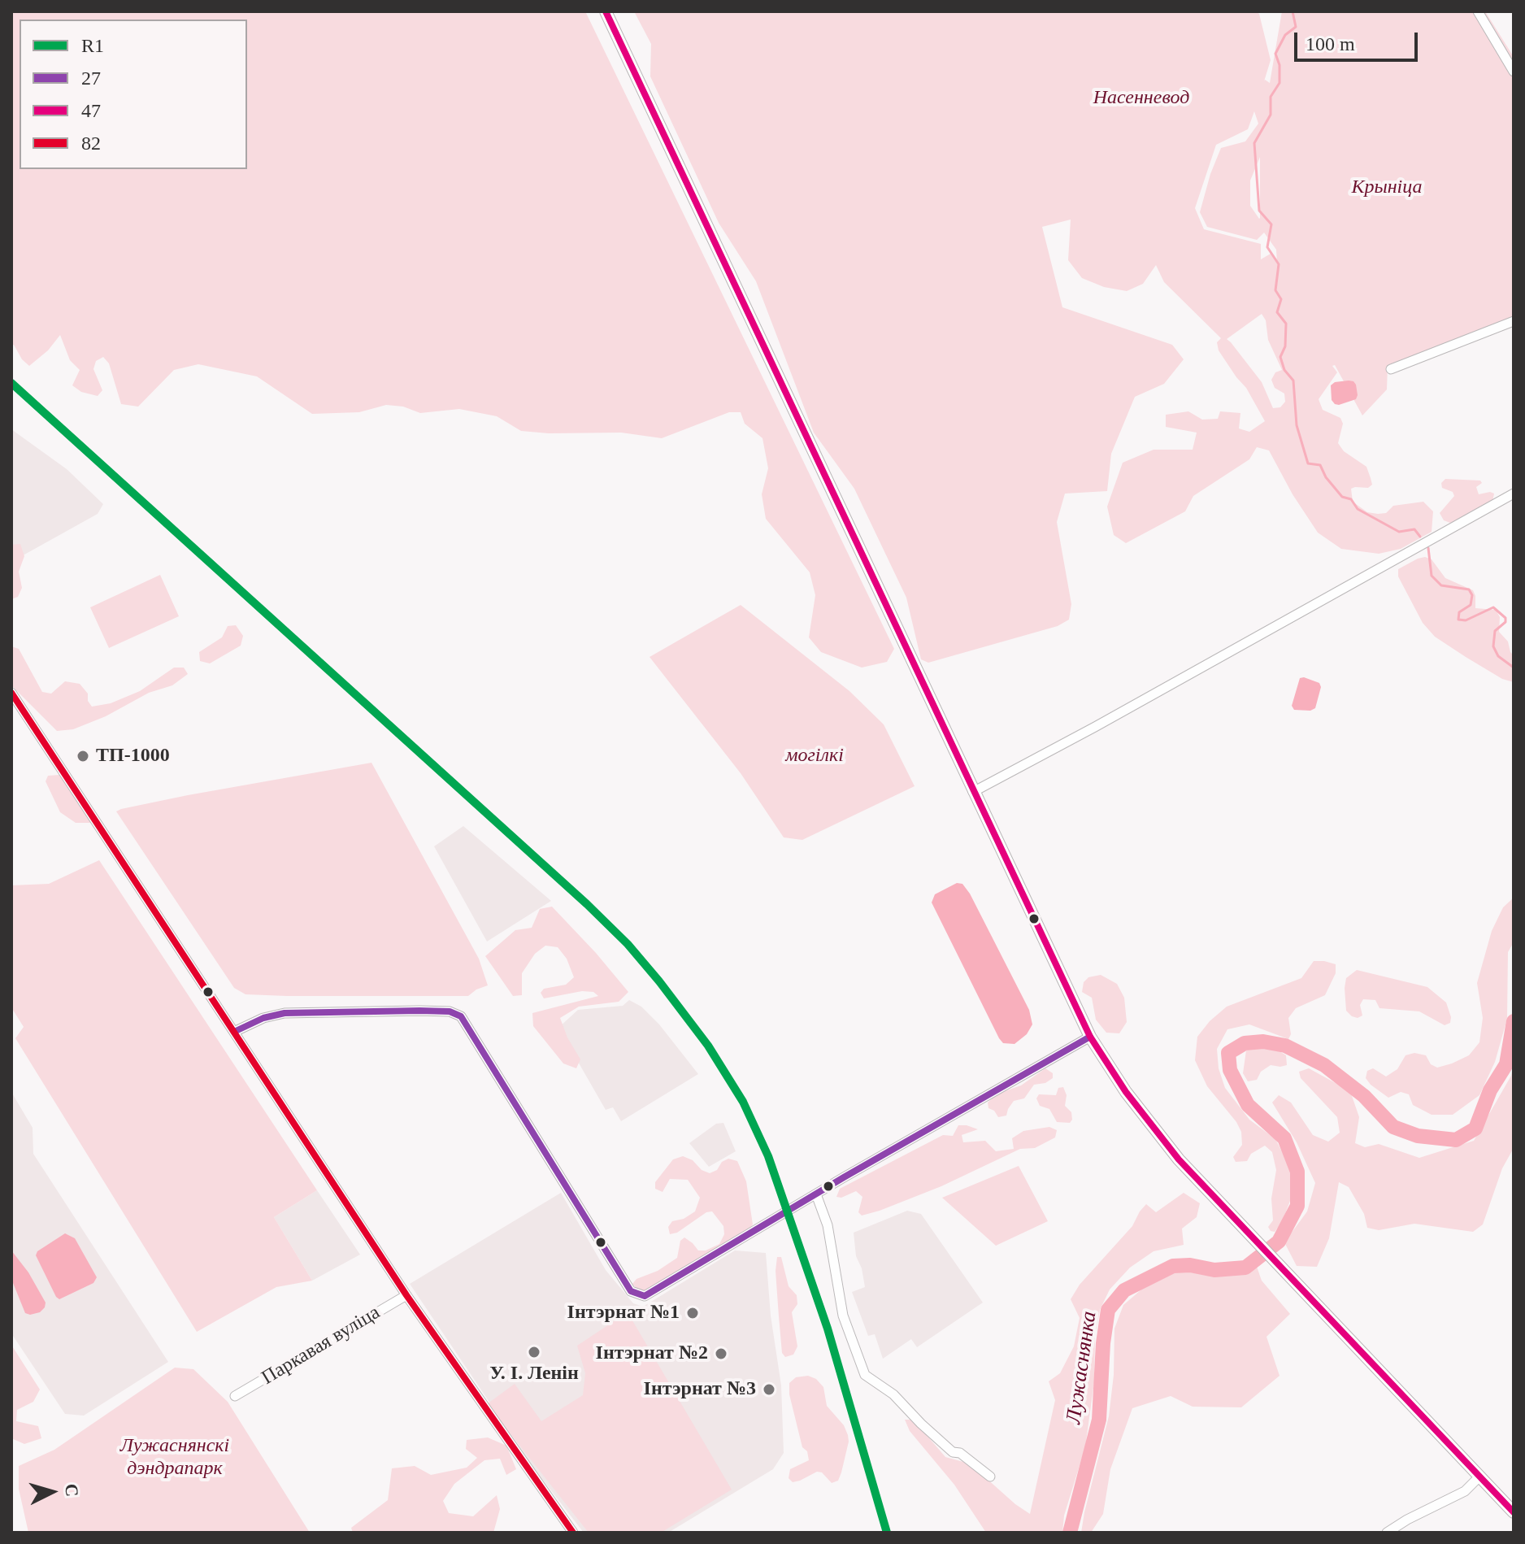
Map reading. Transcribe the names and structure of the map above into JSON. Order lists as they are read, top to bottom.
{
  "streets": {
    "street": ["Паркавая вуліца"]
  },
  "water": ["Лужаснянка"],
  "parks": [
    "Насенневод",
    "Крыніца",
    "могілкі",
    "Лужаснянскі дэндрапарк"
  ],
  "places": [
    "ТП-1000",
    "Інтэрнат №1",
    "У. І. Ленін",
    "Інтэрнат №2",
    "Інтэрнат №3"
  ],
  "lines": [
    "transit line 47",
    "transit line R1",
    "transit line 82",
    "transit line 27"
  ],
  "legend": [
    "R1",
    "27",
    "47",
    "82"
  ],
  "scale_bar": "100 m",
  "north": "right"
}
